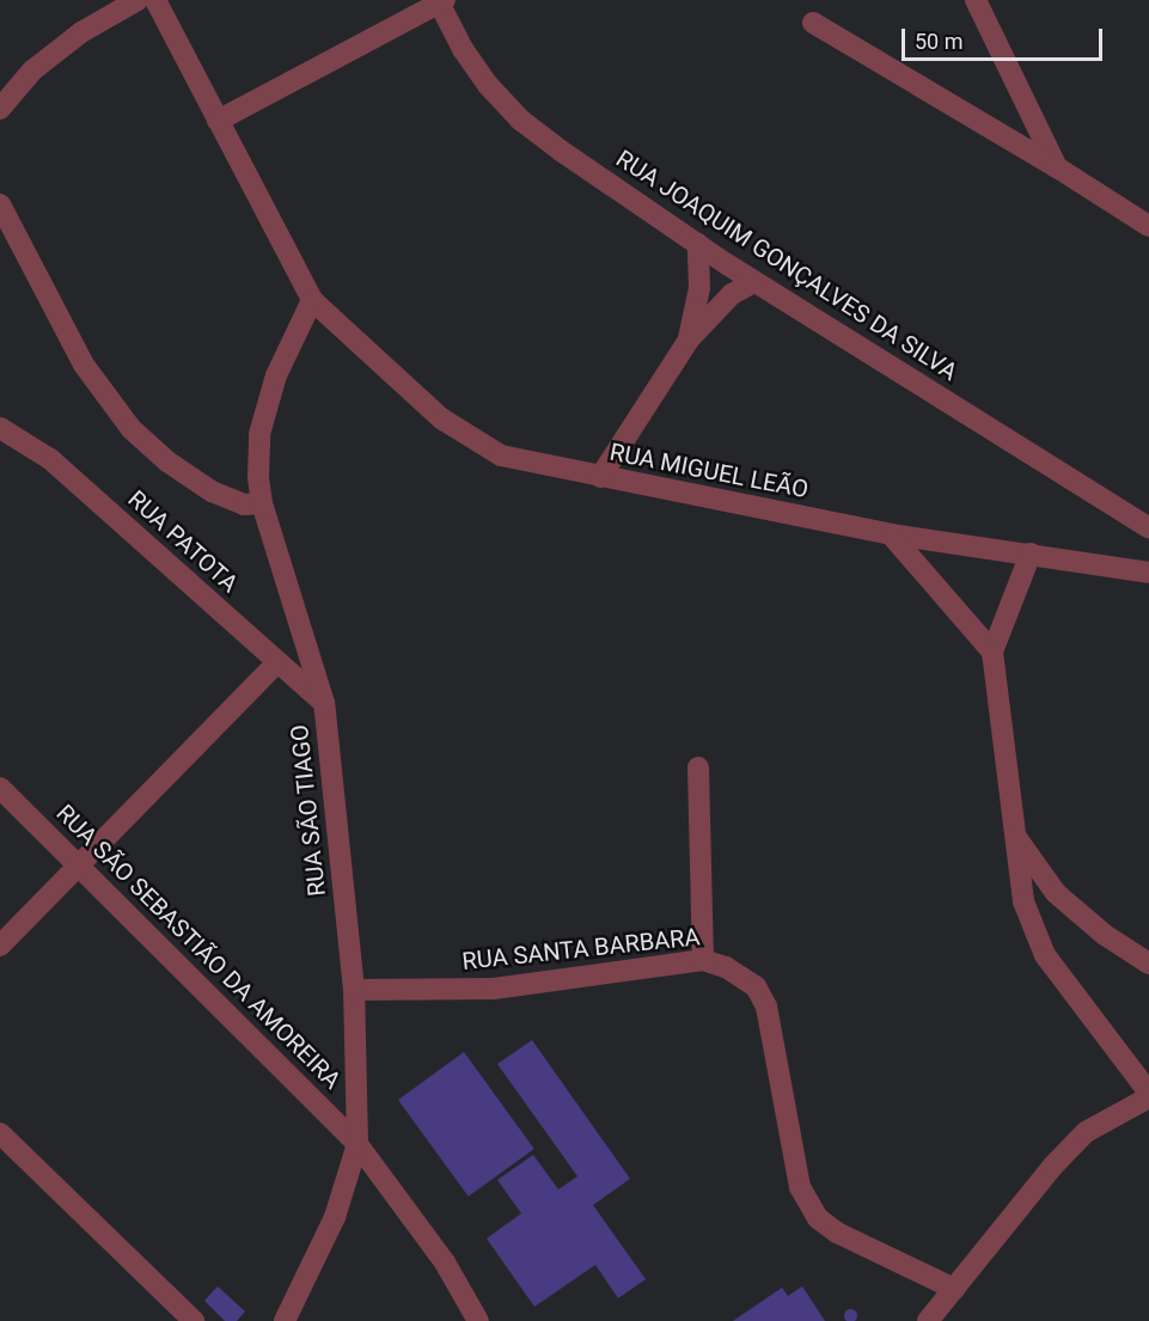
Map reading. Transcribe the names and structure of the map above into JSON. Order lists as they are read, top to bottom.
{
  "streets": {
    "street": [
      "RUA JOAQUIM GONÇALVES DA SILVA",
      "RUA MIGUEL LEÃO",
      "RUA PATOTA",
      "RUA SÃO TIAGO",
      "RUA SÃO SEBASTIÃO DA AMOREIRA",
      "RUA SANTA BARBARA"
    ]
  },
  "crossings": [
    ["RUA MIGUEL LEÃO", "RUA SÃO TIAGO"],
    ["RUA PATOTA", "RUA SÃO TIAGO"],
    ["RUA SÃO TIAGO", "RUA SÃO SEBASTIÃO DA AMOREIRA"],
    ["RUA SÃO TIAGO", "RUA SANTA BARBARA"]
  ],
  "scale_bar": "50 m"
}
